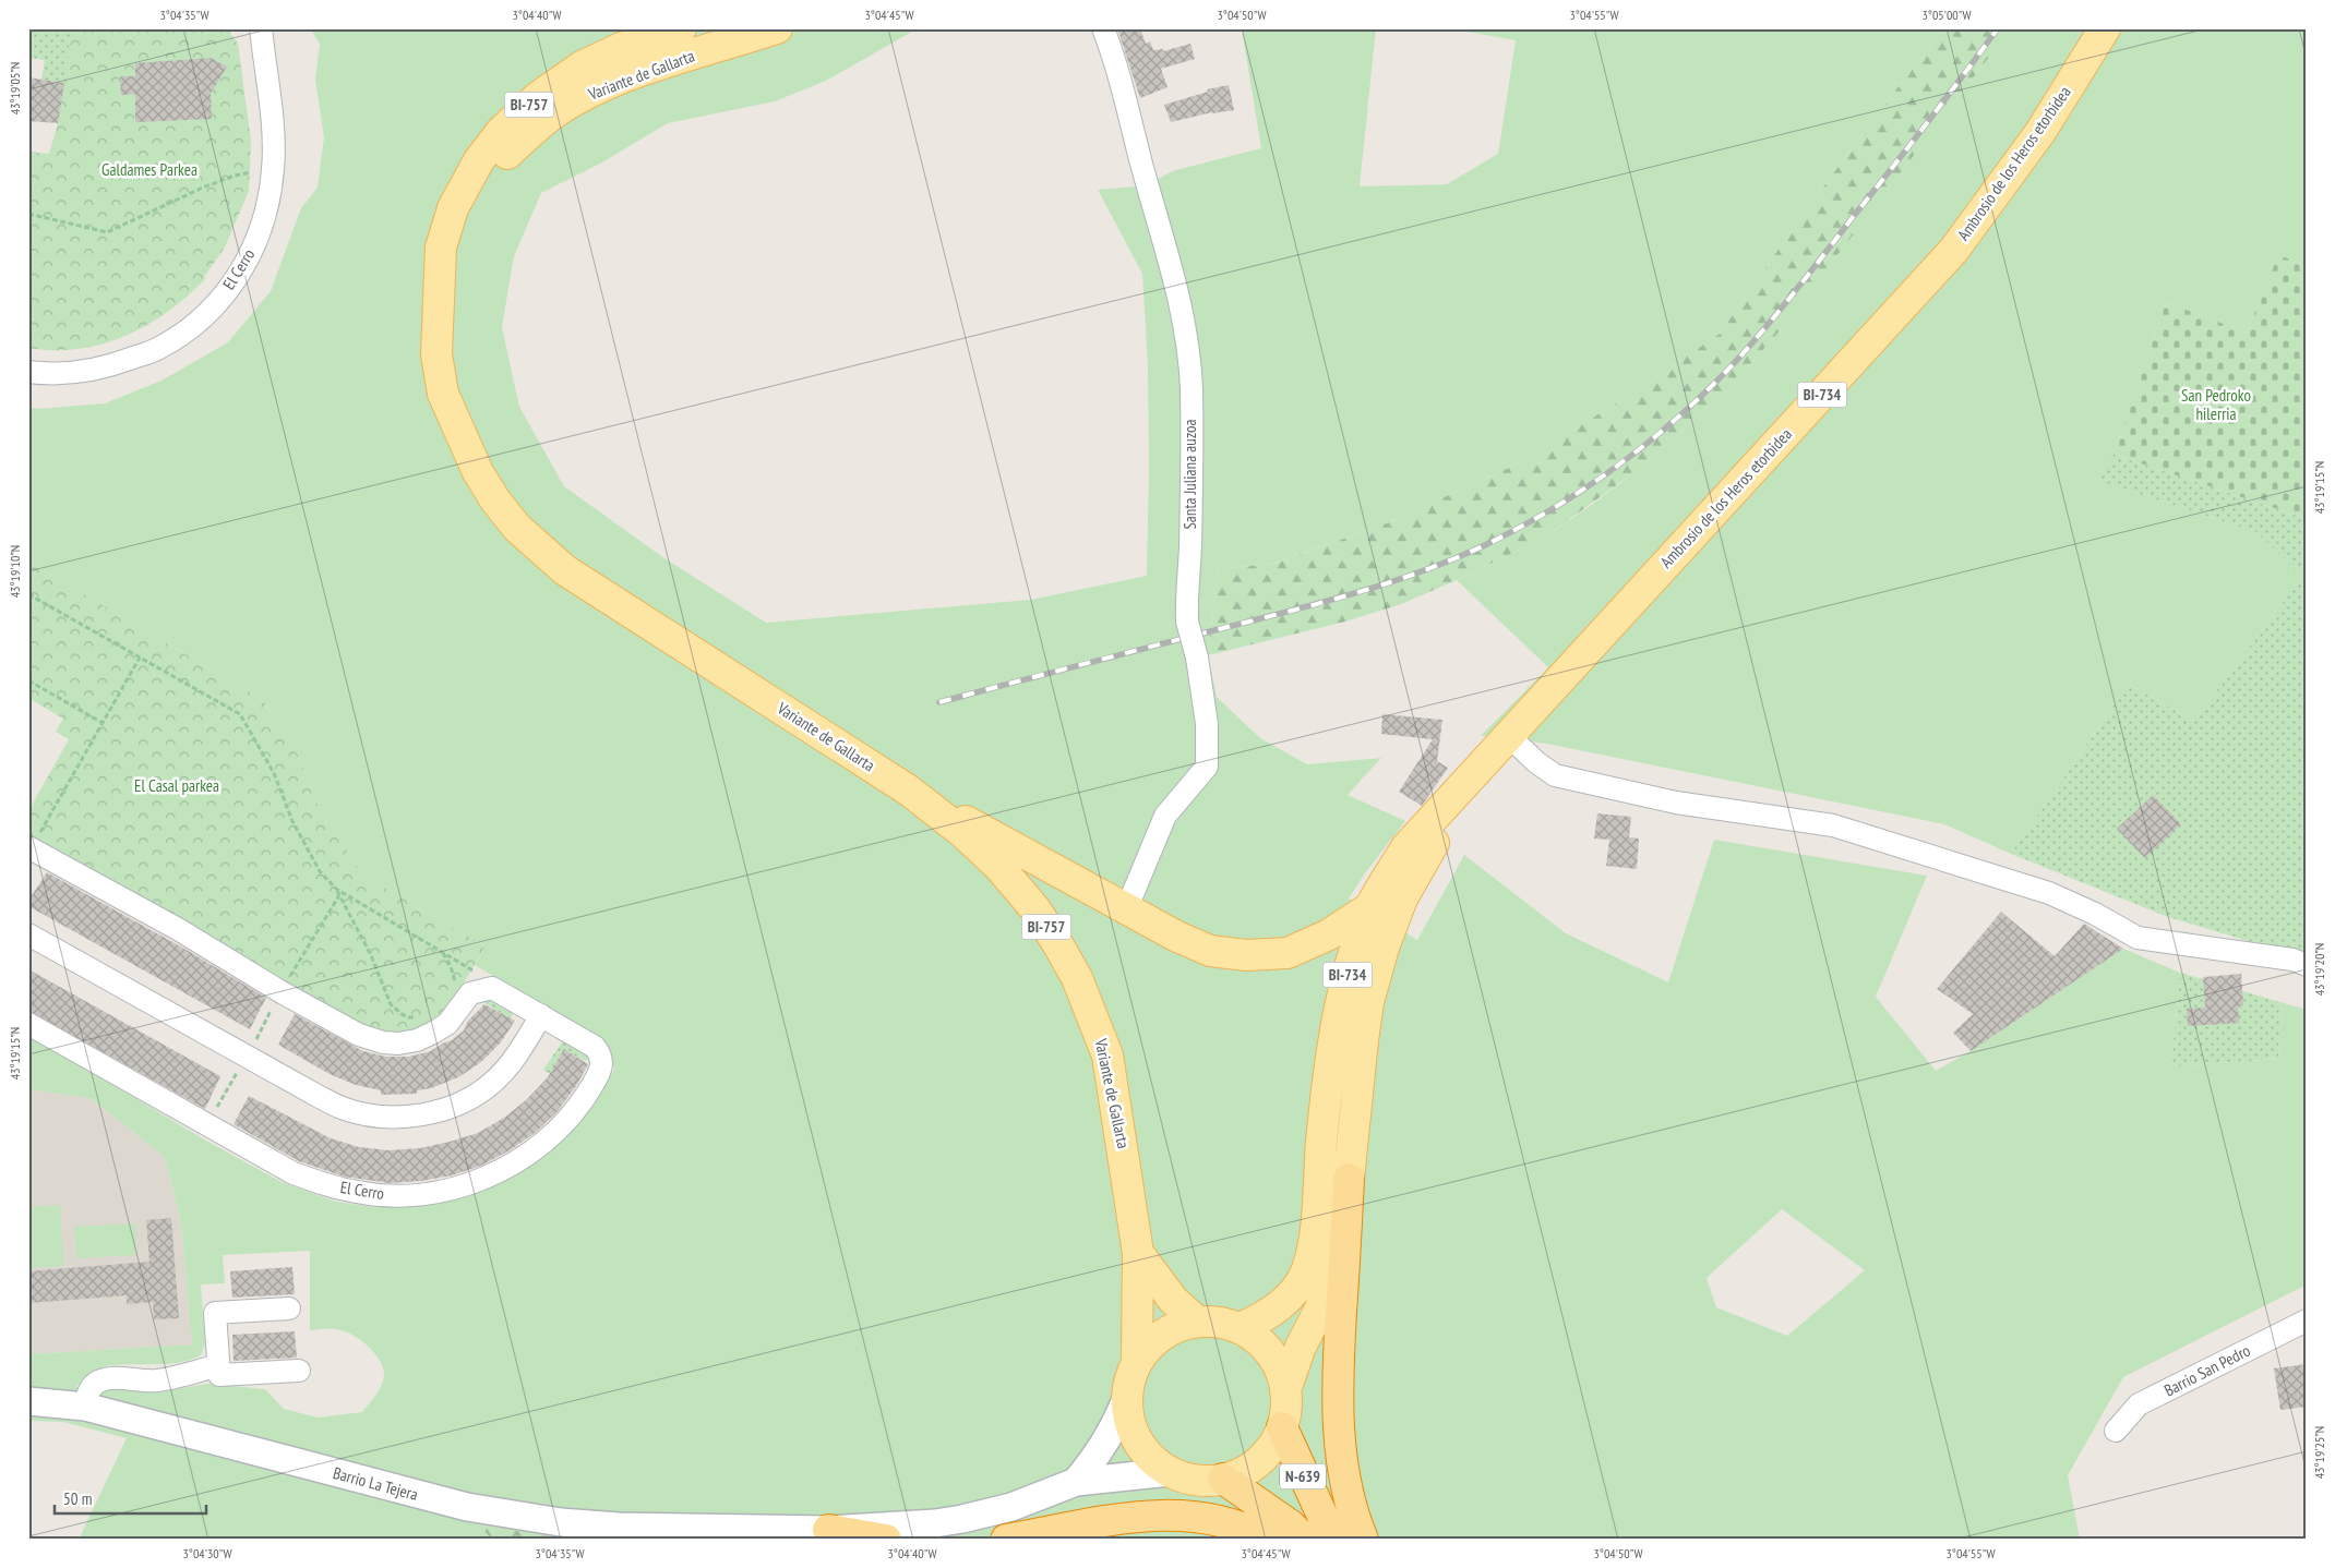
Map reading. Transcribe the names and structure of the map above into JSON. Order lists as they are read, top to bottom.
{
  "streets": {
    "highway": ["N-639"],
    "main road": [
      "Variante de Gallarta",
      "BI-757",
      "Ambrosio de los Heros etorbidea",
      "BI-734"
    ],
    "street": [
      "El Cerro",
      "Santa Juliana auzoa",
      "Barrio San Pedro",
      "Barrio La Tejera"
    ]
  },
  "crossings": [
    ["Variante de Gallarta", "BI-734"],
    ["Variante de Gallarta", "N-639"],
    ["Ambrosio de los Heros etorbidea", "BI-734"],
    ["BI-734", "N-639"]
  ],
  "parks": ["Galdames Parkea", "San Pedroko hilerria", "El Casal parkea"],
  "scale_bar": "50 m",
  "coordinates": [
    "3°04'35\"W",
    "3°04'40\"W",
    "3°04'45\"W",
    "3°04'50\"W",
    "3°04'55\"W",
    "3°05'00\"W",
    "43°19'05\"N",
    "43°19'15\"N",
    "43°19'10\"N",
    "43°19'20\"N",
    "43°19'25\"N",
    "3°04'30\"W"
  ]
}
